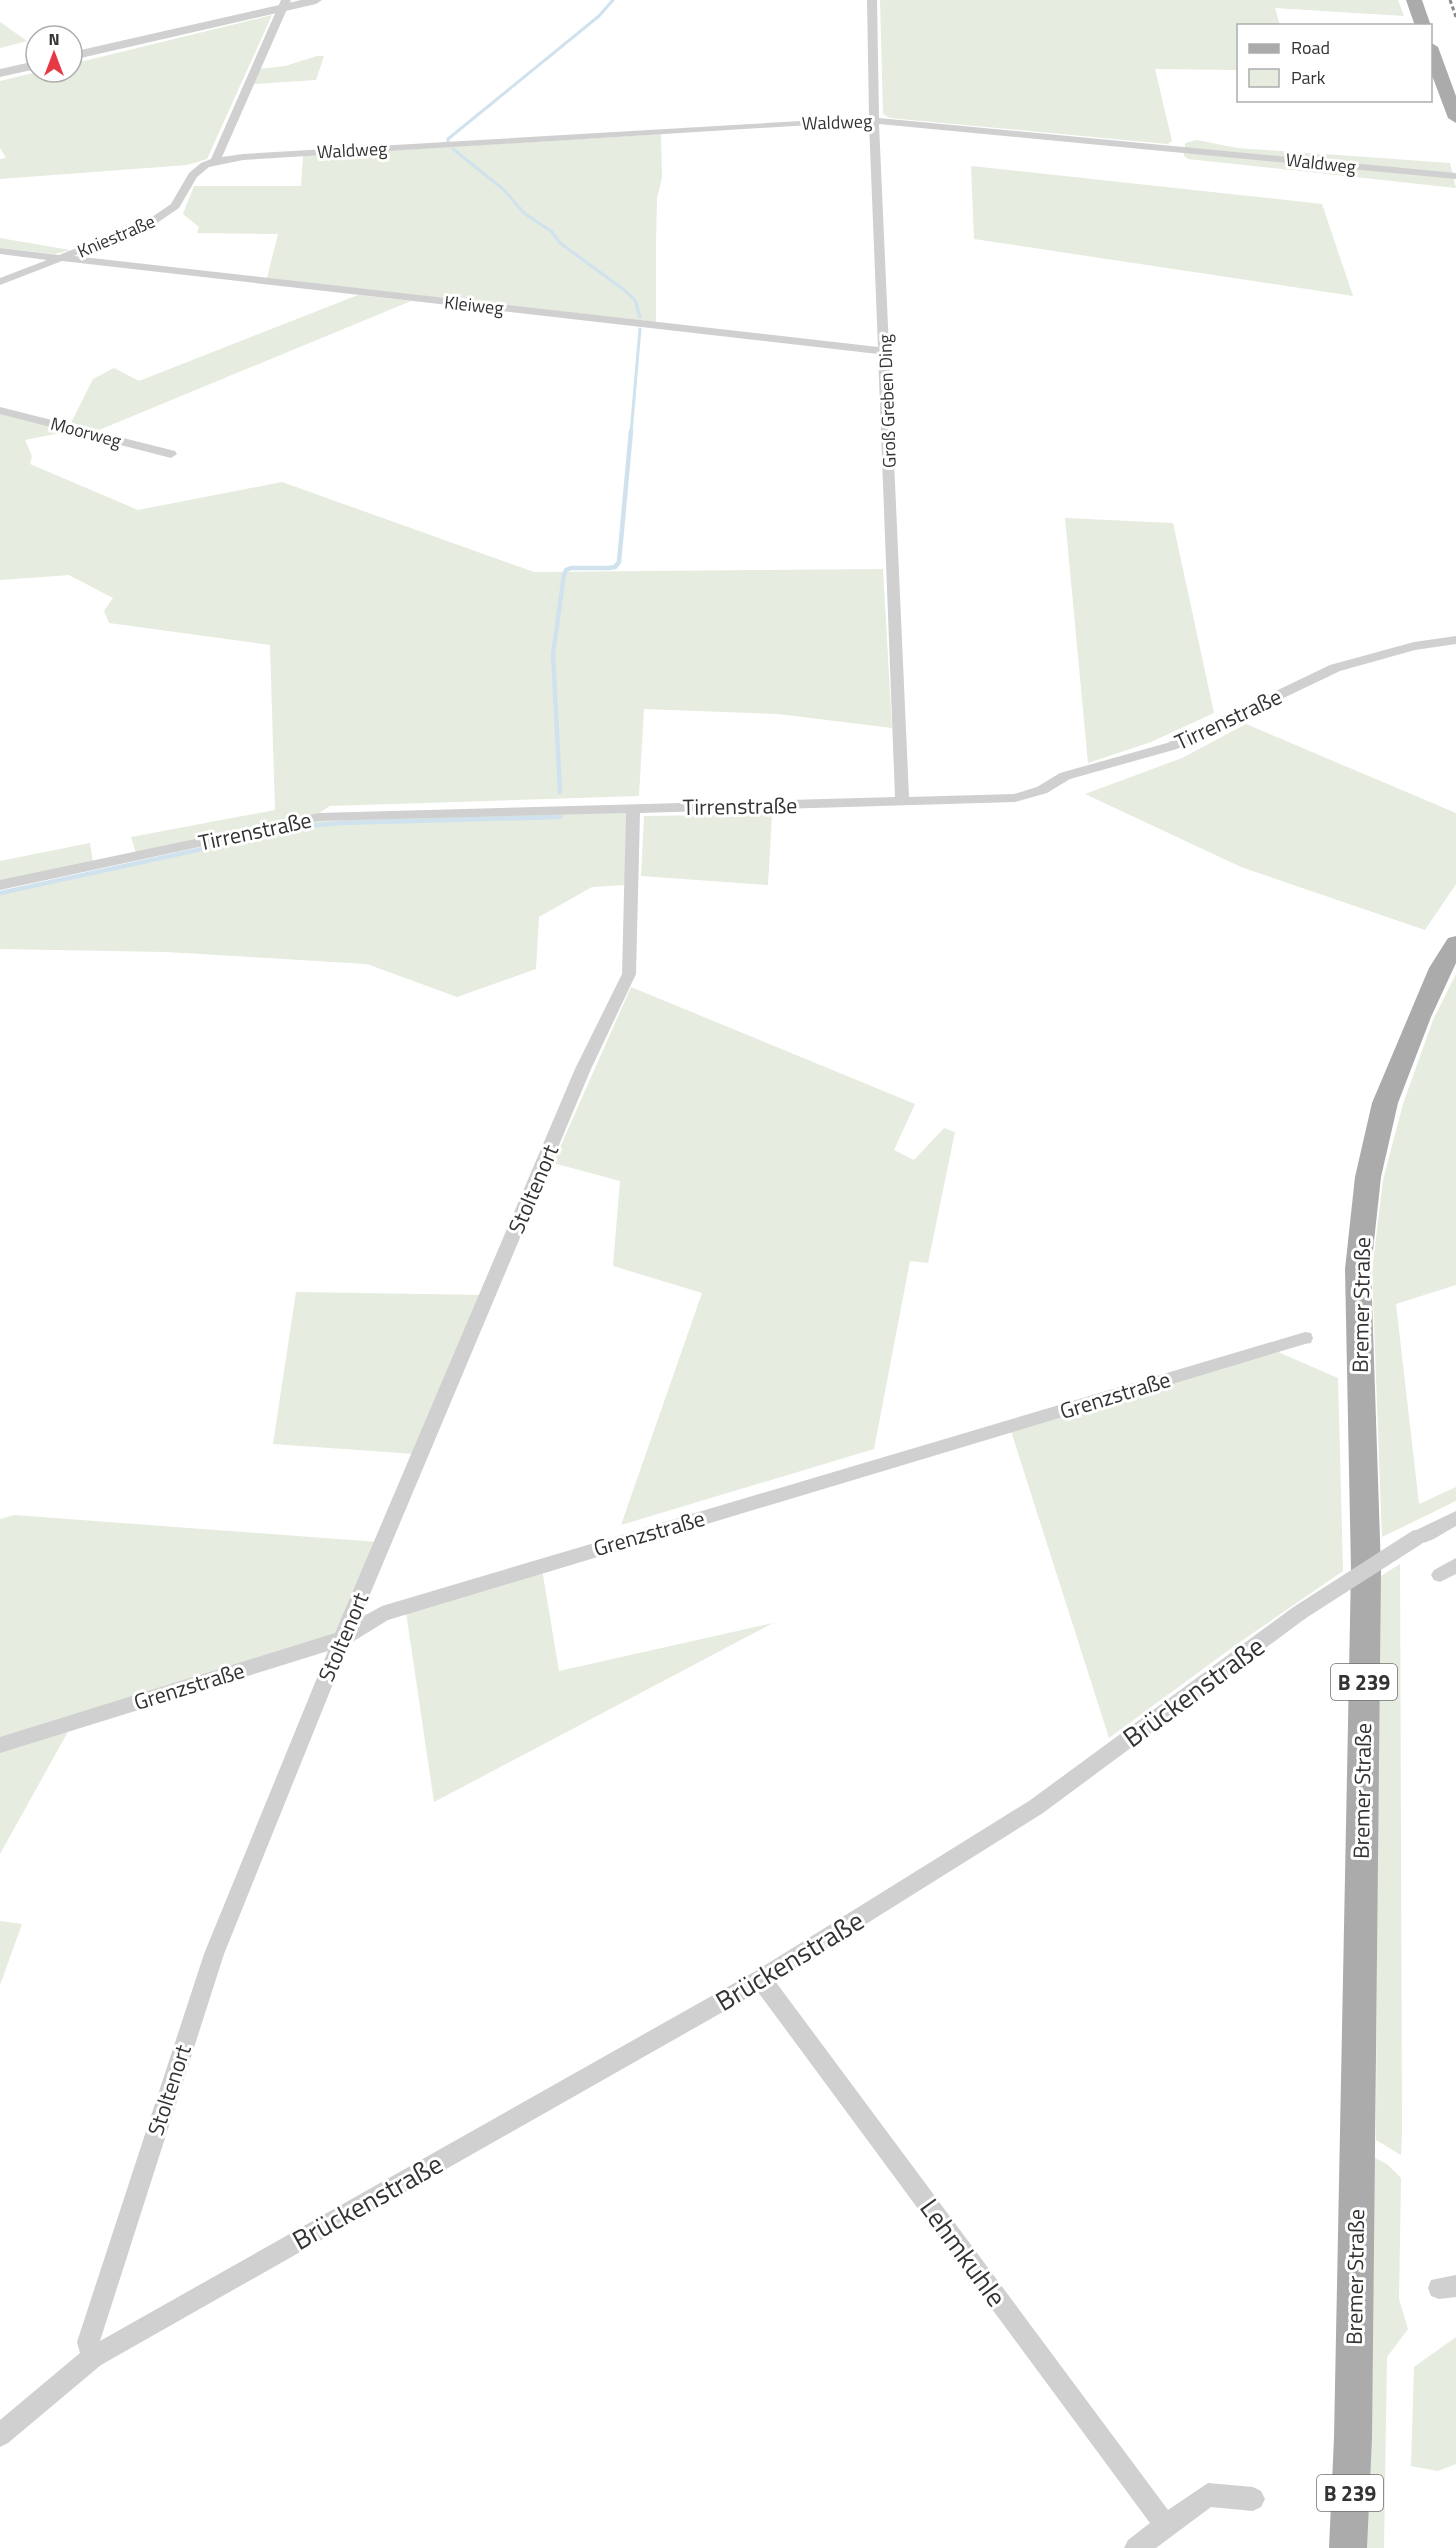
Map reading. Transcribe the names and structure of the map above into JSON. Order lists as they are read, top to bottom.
{
  "streets": {
    "main road": ["Bremer Straße", "B 239"],
    "street": [
      "Waldweg",
      "Kniestraße",
      "Kleiweg",
      "Groß Greben Ding",
      "Moorweg",
      "Tirrenstraße",
      "Stoltenort",
      "Grenzstraße",
      "Brückenstraße",
      "Lehmkuhle"
    ]
  },
  "crossings": [
    ["Waldweg", "Kniestraße"],
    ["Waldweg", "Groß Greben Ding"],
    ["Kniestraße", "Kleiweg"],
    ["Kleiweg", "Groß Greben Ding"],
    ["Groß Greben Ding", "Tirrenstraße"],
    ["Tirrenstraße", "Stoltenort"],
    ["Stoltenort", "Grenzstraße"],
    ["Stoltenort", "Brückenstraße"],
    ["Brückenstraße", "Lehmkuhle"]
  ],
  "legend": ["Road", "Park"],
  "north": "top"
}
